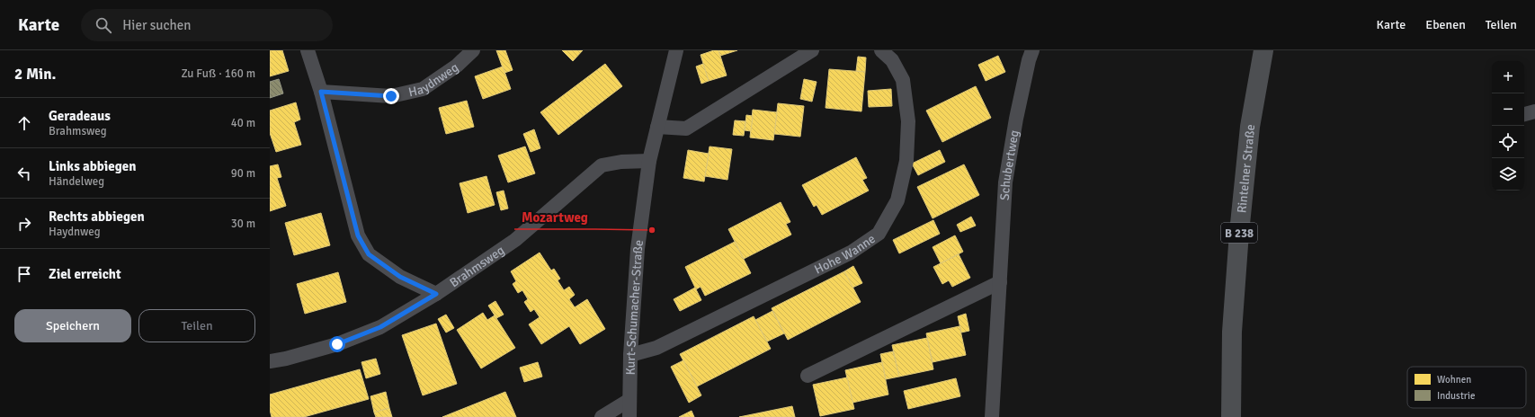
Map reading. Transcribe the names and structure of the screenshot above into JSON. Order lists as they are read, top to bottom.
{
  "streets": {
    "main road": ["Rintelner Straße", "B 238"],
    "street": [
      "Haydnweg",
      "Schubertweg",
      "Hohe Wanne",
      "Brahmsweg",
      "Kurt-Schumacher-Straße"
    ]
  },
  "crossings": [
    ["Hohe Wanne", "Kurt-Schumacher-Straße"],
    ["Brahmsweg", "Kurt-Schumacher-Straße"]
  ],
  "places": ["Mozartweg"],
  "legend": ["Wohnen", "Industrie"],
  "page": {
    "header": "Karte",
    "search": "Hier suchen",
    "nav": ["Karte", "Ebenen", "Teilen"],
    "heading": ["2 Min.", "Zu Fuß · 160 m"],
    "map_buttons": ["+", "−"],
    "list": [
      ["Geradeaus", "Brahmsweg", "40 m"],
      ["Links abbiegen", "Händelweg", "90 m"],
      ["Rechts abbiegen", "Haydnweg", "30 m"],
      "Ziel erreicht"
    ],
    "buttons": ["Speichern", "Teilen"]
  }
}
